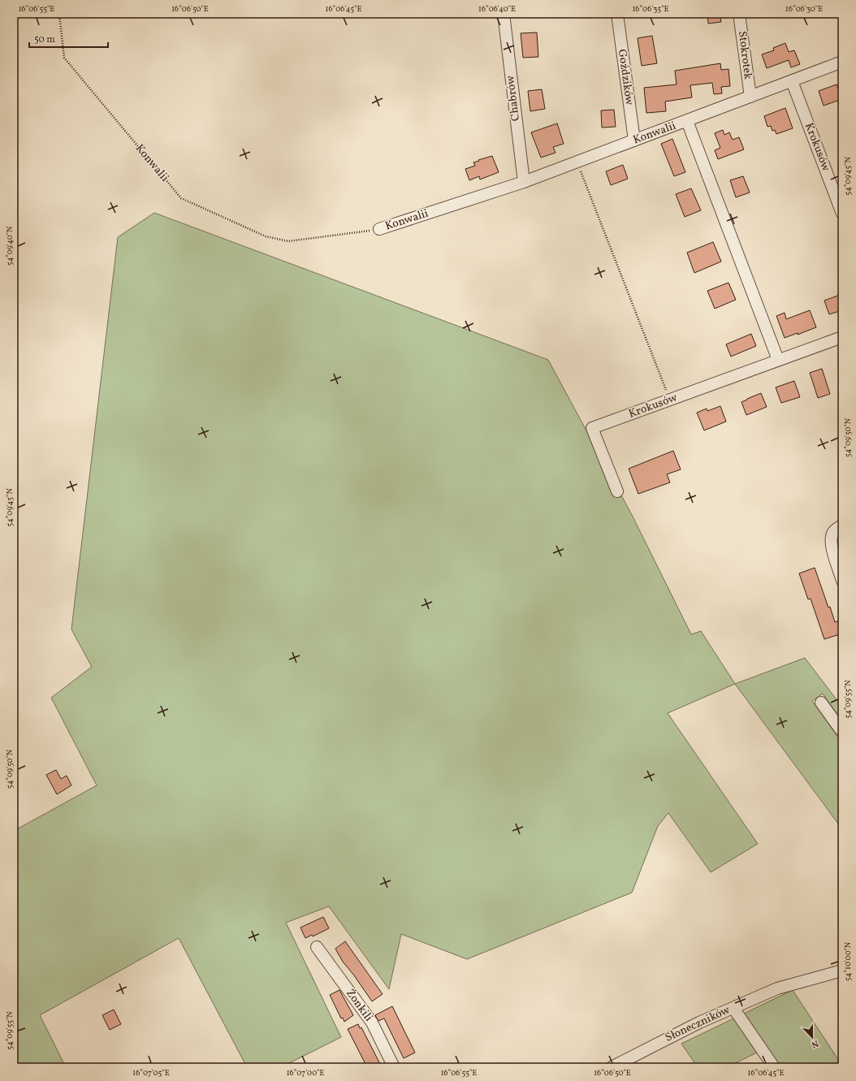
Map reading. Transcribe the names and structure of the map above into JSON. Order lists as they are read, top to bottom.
{
  "streets": {
    "street": [
      "Stokrotek",
      "Goździków",
      "Chabrów",
      "Konwalii",
      "Krokusów",
      "Żonkili",
      "Słoneczników"
    ]
  },
  "crossings": [
    ["Stokrotek", "Konwalii"],
    ["Goździków", "Konwalii"],
    ["Chabrów", "Konwalii"],
    ["Konwalii", "Krokusów"]
  ],
  "scale_bar": "50 m",
  "north": "bottom",
  "coordinates": [
    "16°06'55\"E",
    "16°06'50\"E",
    "16°06'45\"E",
    "16°06'40\"E",
    "16°06'35\"E",
    "16°06'30\"E",
    "54°09'45\"N",
    "54°09'40\"N",
    "54°09'50\"N",
    "54°09'55\"N",
    "54°10'00\"N",
    "16°07'05\"E",
    "16°07'00\"E"
  ]
}
